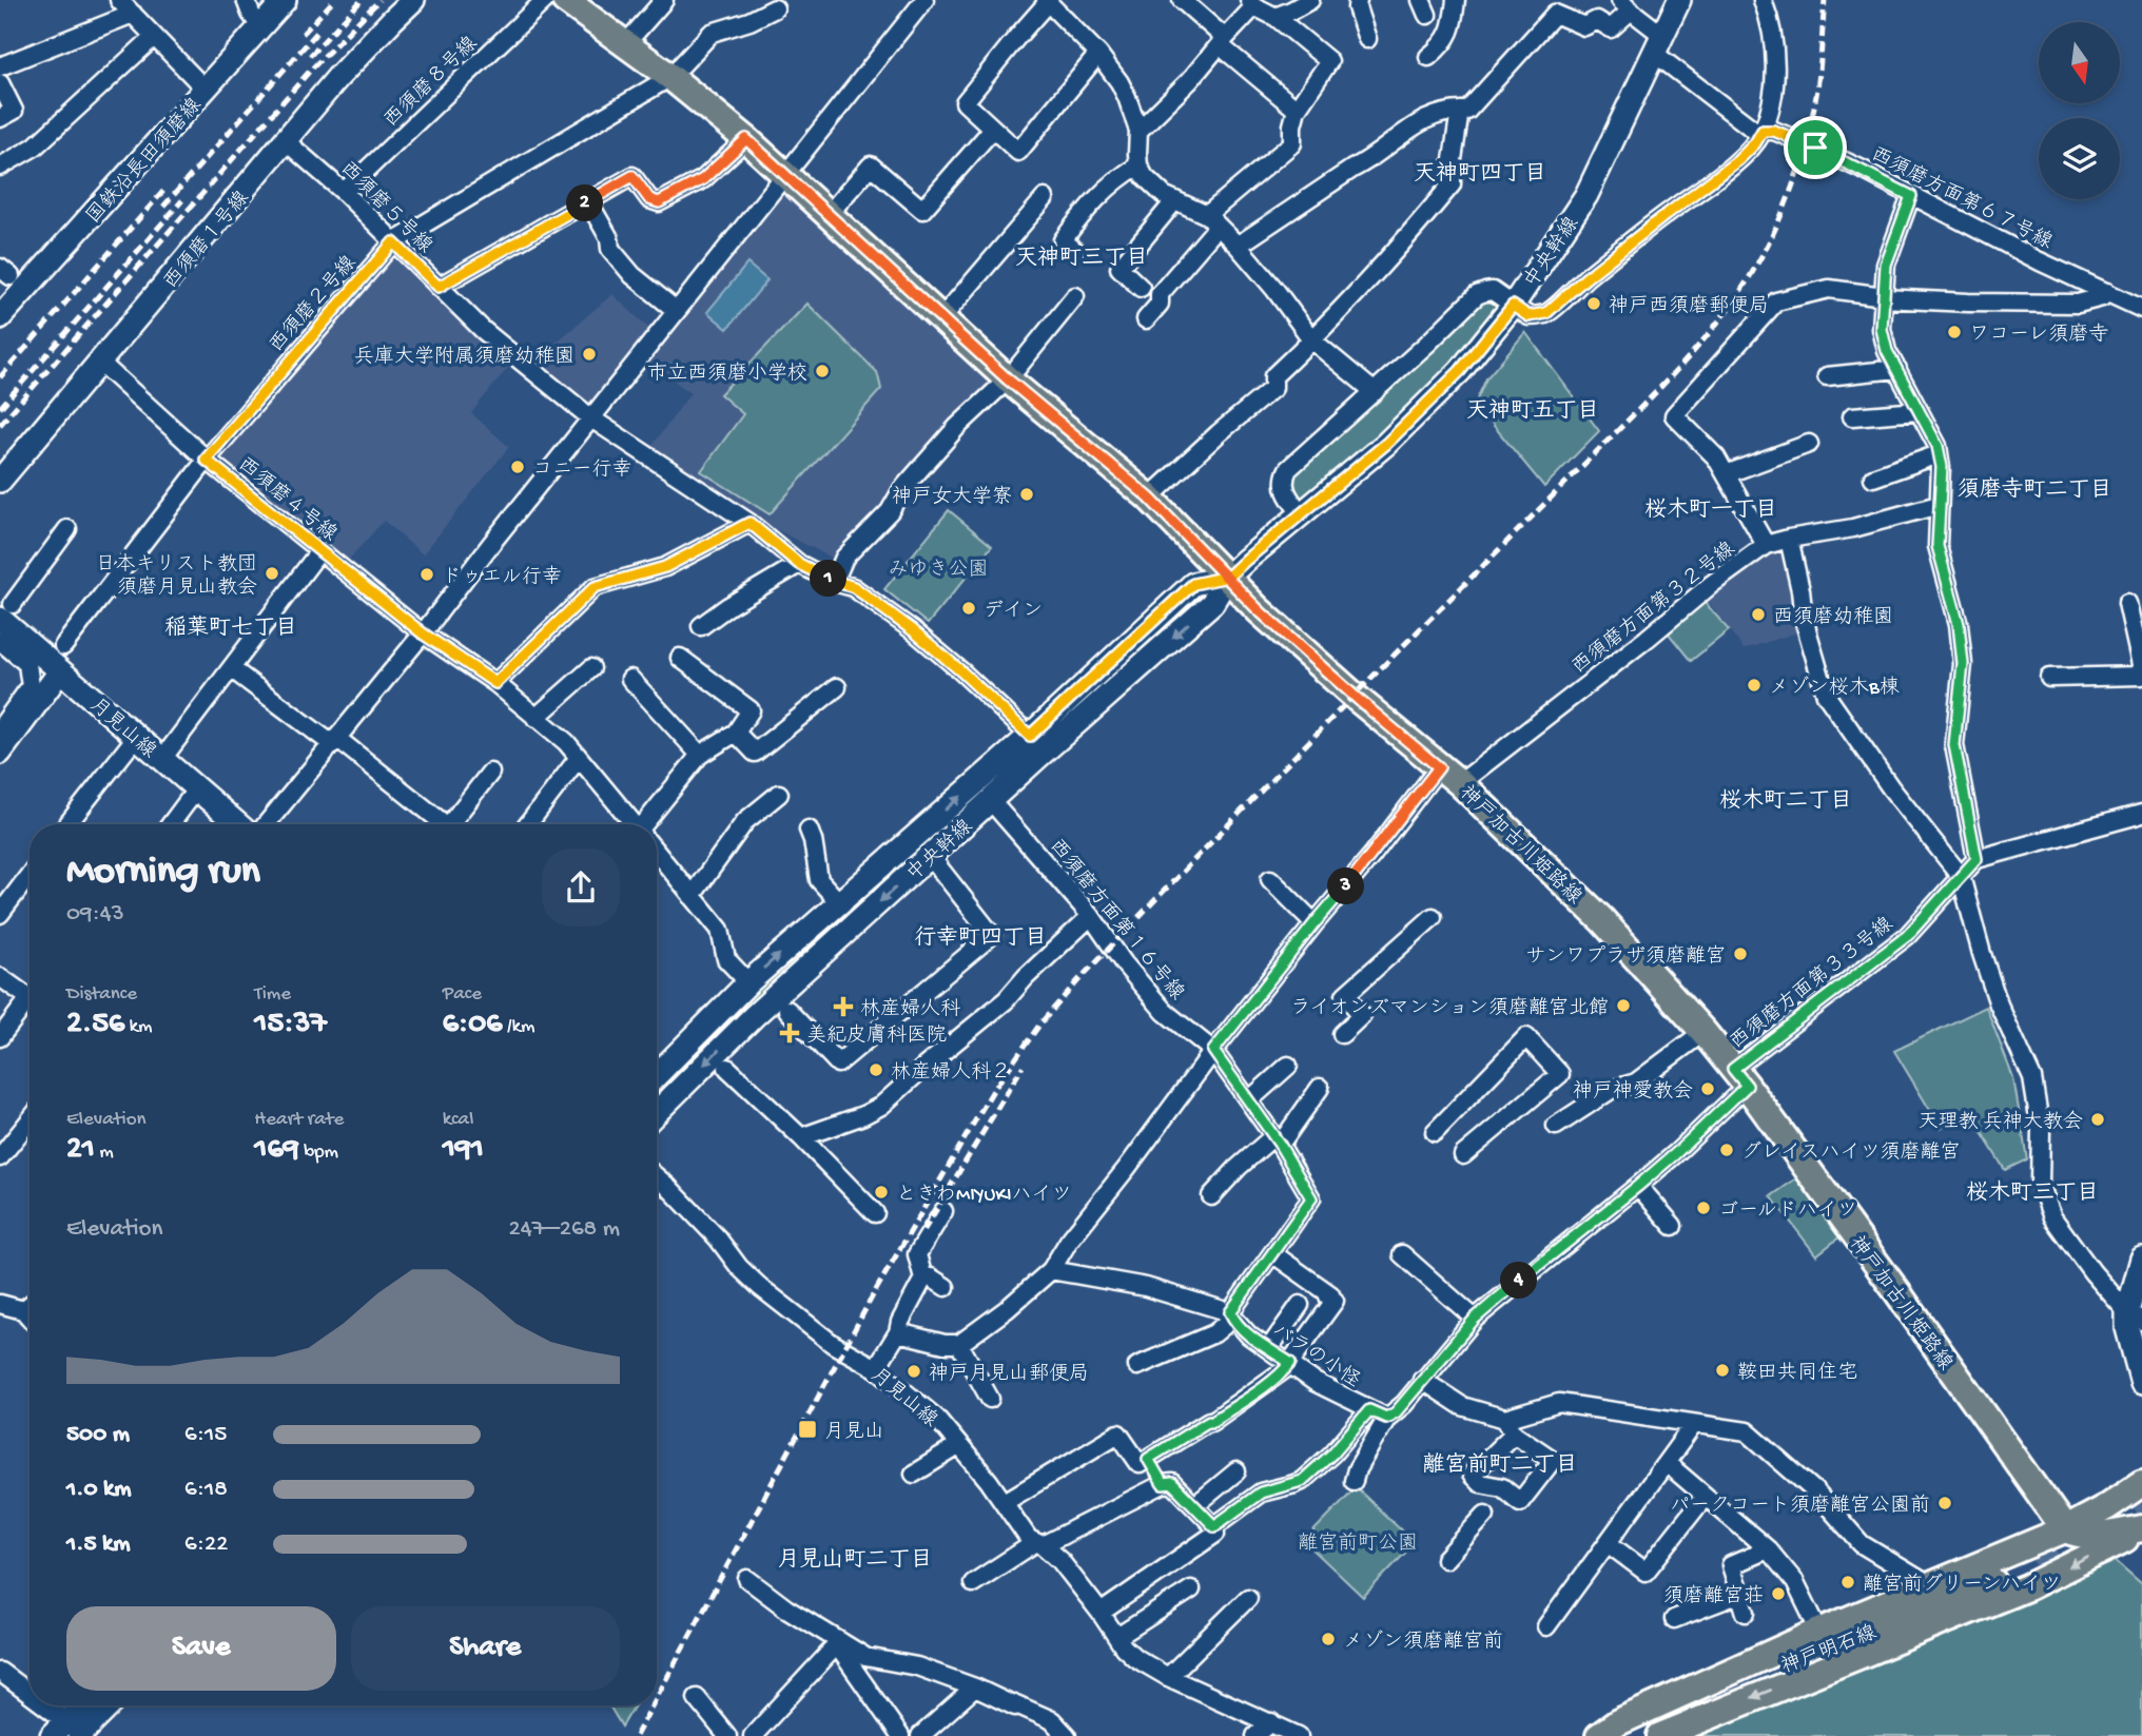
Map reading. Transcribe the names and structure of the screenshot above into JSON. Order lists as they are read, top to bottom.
{
  "streets": {
    "main road": ["神戸加古川姫路線", "神戸明石線"],
    "street": [
      "西須磨８号線",
      "国鉄沿長田須磨線",
      "西須磨方面第６７号線",
      "西須磨５号線",
      "西須磨１号線",
      "中央幹線",
      "西須磨２号線",
      "西須磨４号線",
      "西須磨方面第３２号線",
      "月見山線",
      "西須磨方面第１６号線",
      "西須磨方面第３３号線",
      "バラの小怪"
    ]
  },
  "crossings": [
    ["西須磨８号線", "西須磨５号線"],
    ["西須磨方面第６７号線", "中央幹線"],
    ["西須磨５号線", "西須磨１号線"],
    ["西須磨５号線", "中央幹線"],
    ["西須磨５号線", "西須磨２号線"],
    ["西須磨１号線", "西須磨４号線"],
    ["中央幹線", "西須磨４号線"],
    ["中央幹線", "神戸加古川姫路線"],
    ["中央幹線", "西須磨方面第１６号線"],
    ["西須磨２号線", "西須磨４号線"],
    ["西須磨２号線", "神戸加古川姫路線"],
    ["西須磨方面第３２号線", "神戸加古川姫路線"],
    ["神戸加古川姫路線", "西須磨方面第３３号線"],
    ["西須磨方面第１６号線", "バラの小怪"]
  ],
  "districts": [
    "天神町四丁目",
    "天神町三丁目",
    "天神町五丁目",
    "須磨寺町二丁目",
    "桜木町一丁目",
    "稲葉町七丁目",
    "桜木町二丁目",
    "行幸町四丁目",
    "桜木町三丁目",
    "離宮前町二丁目",
    "月見山町二丁目"
  ],
  "parks": ["みゆき公園", "離宮前町公園"],
  "places": {
    "other": [
      "神戸西須磨郵便局",
      "ワコーレ須磨寺",
      "兵庫大学附属須磨幼稚園",
      "市立西須磨小学校",
      "コニー行幸",
      "神戸女大学寮",
      "日本キリスト教団 須磨月見山教会",
      "ドゥエル行幸",
      "デイン",
      "西須磨幼稚園",
      "メゾン桜木B棟",
      "サンワプラザ須磨離宮",
      "ライオンズマンション須磨離宮北館",
      "林産婦人科２",
      "神戸神愛教会",
      "天理教 兵神大教会",
      "グレイスハイツ須磨離宮",
      "ときわMIYUKIハイツ",
      "ゴールドハイツ",
      "鞍田共同住宅",
      "神戸月見山郵便局",
      "パークコート須磨離宮公園前",
      "離宮前グリーンハイツ",
      "須磨離宮荘",
      "メゾン須磨離宮前"
    ],
    "health": ["林産婦人科", "美紀皮膚科医院"],
    "transit": ["月見山"]
  },
  "north": "bottom",
  "page": {
    "pins": [
      "2",
      "1",
      "3",
      "4"
    ],
    "heading": ["Morning run", "09:43"],
    "stats": [
      ["Distance", "2.56 km"],
      ["Time", "15:37"],
      ["Pace", "6:06 /km"],
      ["Elevation", "21 m"],
      ["Heart rate", "169 bpm"],
      ["kcal", "191"]
    ],
    "chart": ["Elevation", "247–268 m"],
    "list": [
      {
        "name": "500 m",
        "note": "6:15"
      },
      {
        "name": "1.0 km",
        "note": "6:18"
      },
      {
        "name": "1.5 km",
        "note": "6:22"
      }
    ],
    "buttons": ["Save", "Share"]
  }
}
